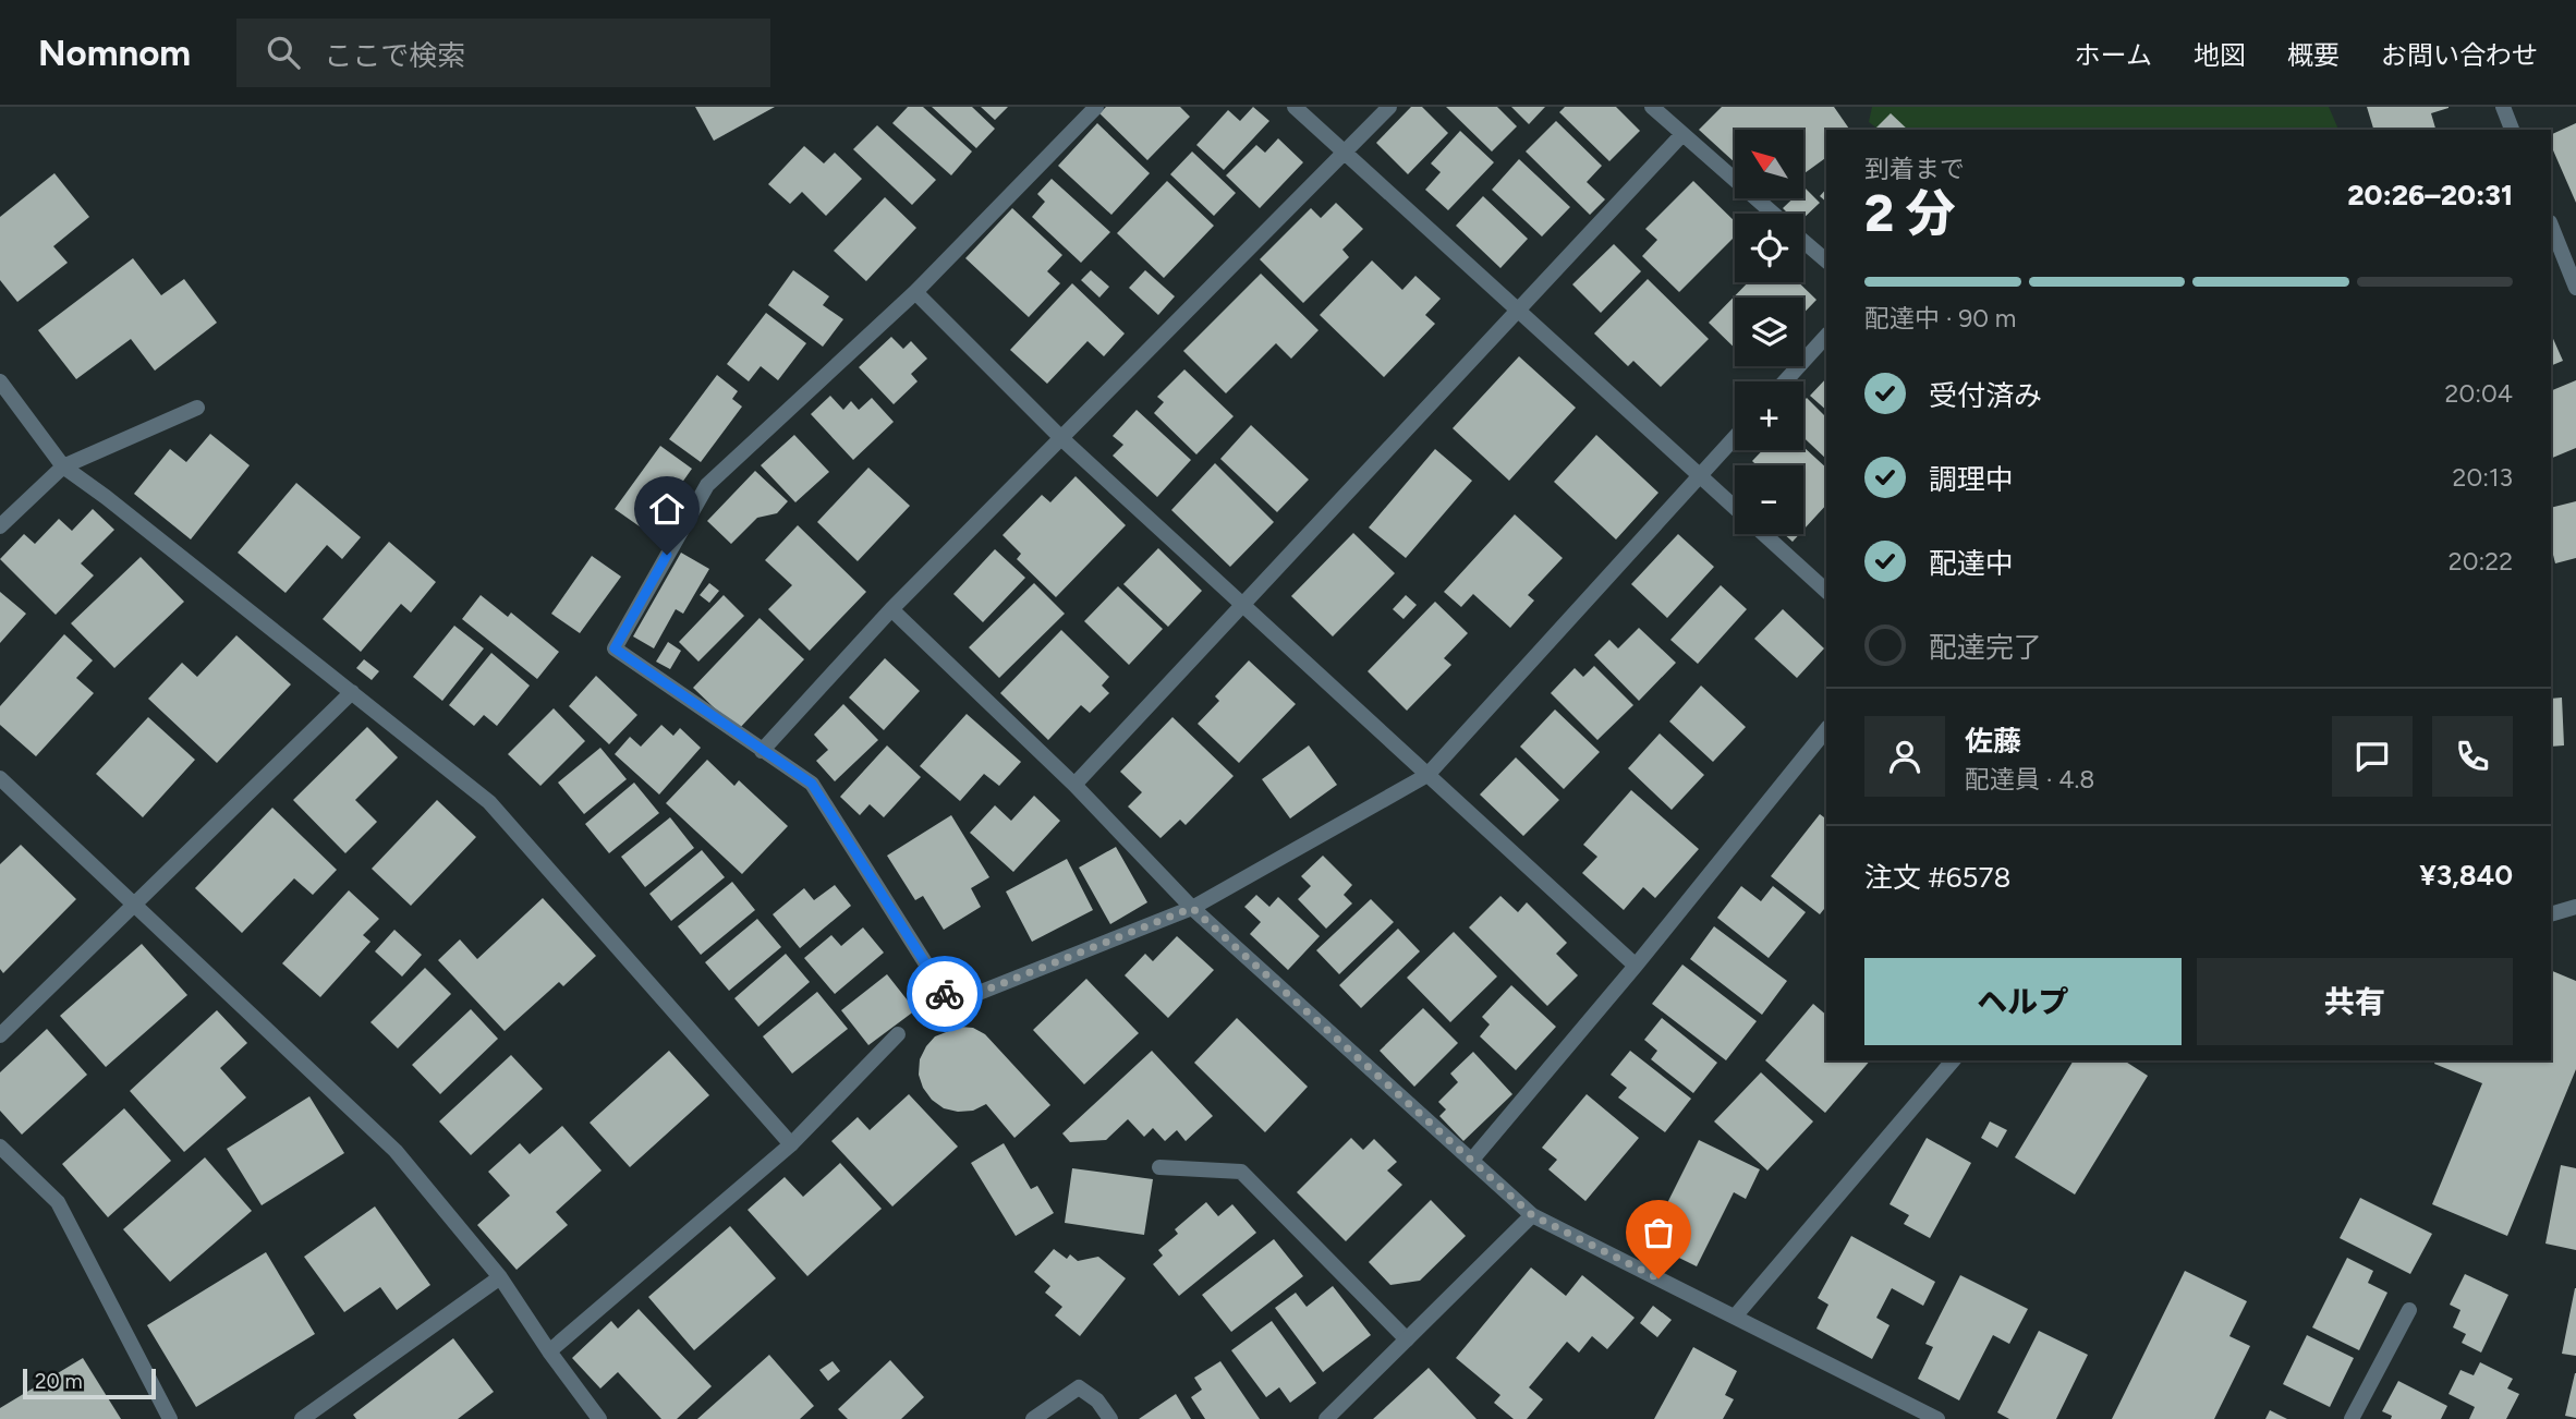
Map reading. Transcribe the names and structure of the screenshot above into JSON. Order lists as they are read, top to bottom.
{
  "scale_bar": "20 m",
  "north": "top left",
  "page": {
    "header": "Nomnom",
    "search": "ここで検索",
    "nav": [
      "ホーム",
      "地図",
      "概要",
      "お問い合わせ"
    ],
    "map_buttons": ["+", "−"],
    "heading": ["2 分", "到着まで", "20:26–20:31"],
    "panel": [
      "佐藤",
      "配達員 · 4.8",
      "注文 #6578",
      "¥3,840"
    ],
    "bar": "配達中 · 90 m",
    "list": [
      ["受付済み", "20:04"],
      ["調理中", "20:13"],
      ["配達中", "20:22"],
      "配達完了"
    ],
    "buttons": ["ヘルプ", "共有"],
    "scale": "20 m"
  }
}
